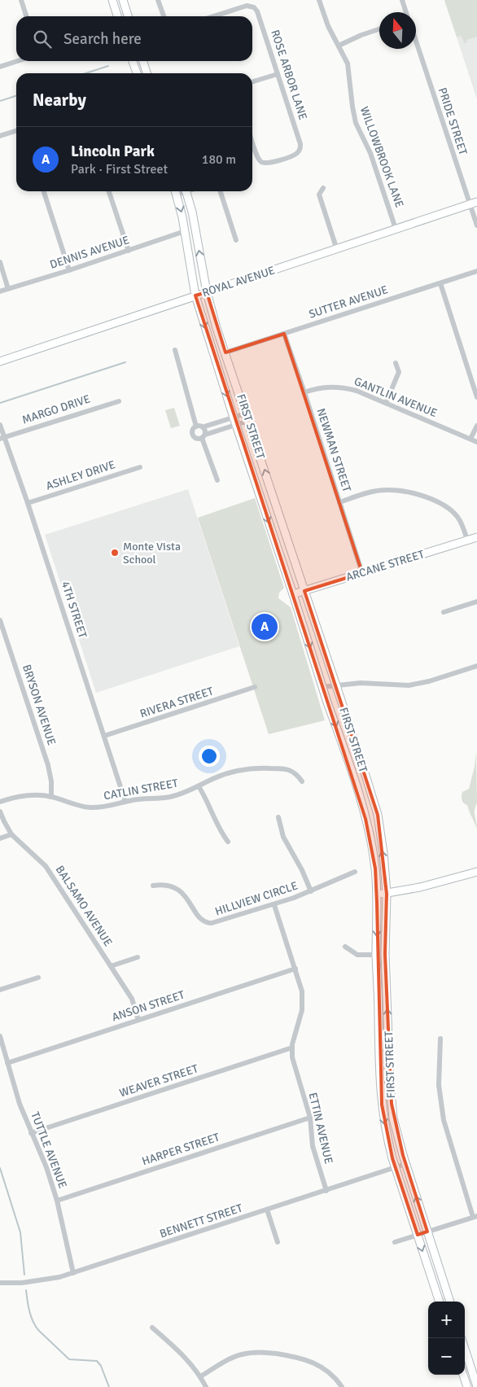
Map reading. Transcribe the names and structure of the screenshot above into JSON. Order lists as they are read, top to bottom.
{
  "streets": {
    "main road": ["ROYAL AVENUE", "FIRST STREET", "ARCANE STREET"],
    "street": [
      "ROSE ARBOR LANE",
      "PRIDE STREET",
      "WILLOWBROOK LANE",
      "DENNIS AVENUE",
      "SUTTER AVENUE",
      "GANTLIN AVENUE",
      "MARGO DRIVE",
      "NEWMAN STREET",
      "ASHLEY DRIVE",
      "4TH STREET",
      "RIVERA STREET",
      "BRYSON AVENUE",
      "CATLIN STREET",
      "HILLVIEW CIRCLE",
      "BALSAMO AVENUE",
      "ANSON STREET",
      "WEAVER STREET",
      "ETTIN AVENUE",
      "HARPER STREET",
      "TUTTLE AVENUE",
      "BENNETT STREET"
    ]
  },
  "crossings": [
    ["PRIDE STREET", "ROYAL AVENUE"],
    ["WILLOWBROOK LANE", "ROYAL AVENUE"],
    ["DENNIS AVENUE", "FIRST STREET"],
    ["ROYAL AVENUE", "FIRST STREET"],
    ["SUTTER AVENUE", "FIRST STREET"],
    ["SUTTER AVENUE", "NEWMAN STREET"],
    ["GANTLIN AVENUE", "NEWMAN STREET"],
    ["MARGO DRIVE", "4TH STREET"],
    ["FIRST STREET", "ARCANE STREET"],
    ["FIRST STREET", "BENNETT STREET"],
    ["NEWMAN STREET", "ARCANE STREET"],
    ["ASHLEY DRIVE", "4TH STREET"],
    ["4TH STREET", "RIVERA STREET"],
    ["4TH STREET", "CATLIN STREET"],
    ["BRYSON AVENUE", "CATLIN STREET"],
    ["HILLVIEW CIRCLE", "ETTIN AVENUE"],
    ["BALSAMO AVENUE", "ANSON STREET"],
    ["ANSON STREET", "ETTIN AVENUE"],
    ["ANSON STREET", "TUTTLE AVENUE"],
    ["WEAVER STREET", "ETTIN AVENUE"],
    ["WEAVER STREET", "TUTTLE AVENUE"],
    ["ETTIN AVENUE", "HARPER STREET"],
    ["ETTIN AVENUE", "BENNETT STREET"],
    ["HARPER STREET", "TUTTLE AVENUE"],
    ["TUTTLE AVENUE", "BENNETT STREET"]
  ],
  "places": ["Monte Vista School"],
  "north": "top",
  "page": {
    "search": "Search here",
    "heading": "Nearby",
    "list": [
      {
        "mark": "A",
        "name": "Lincoln Park",
        "note": "Park · First Street",
        "value": "180 m"
      }
    ],
    "pins": "A",
    "map_buttons": ["+", "−"]
  }
}
